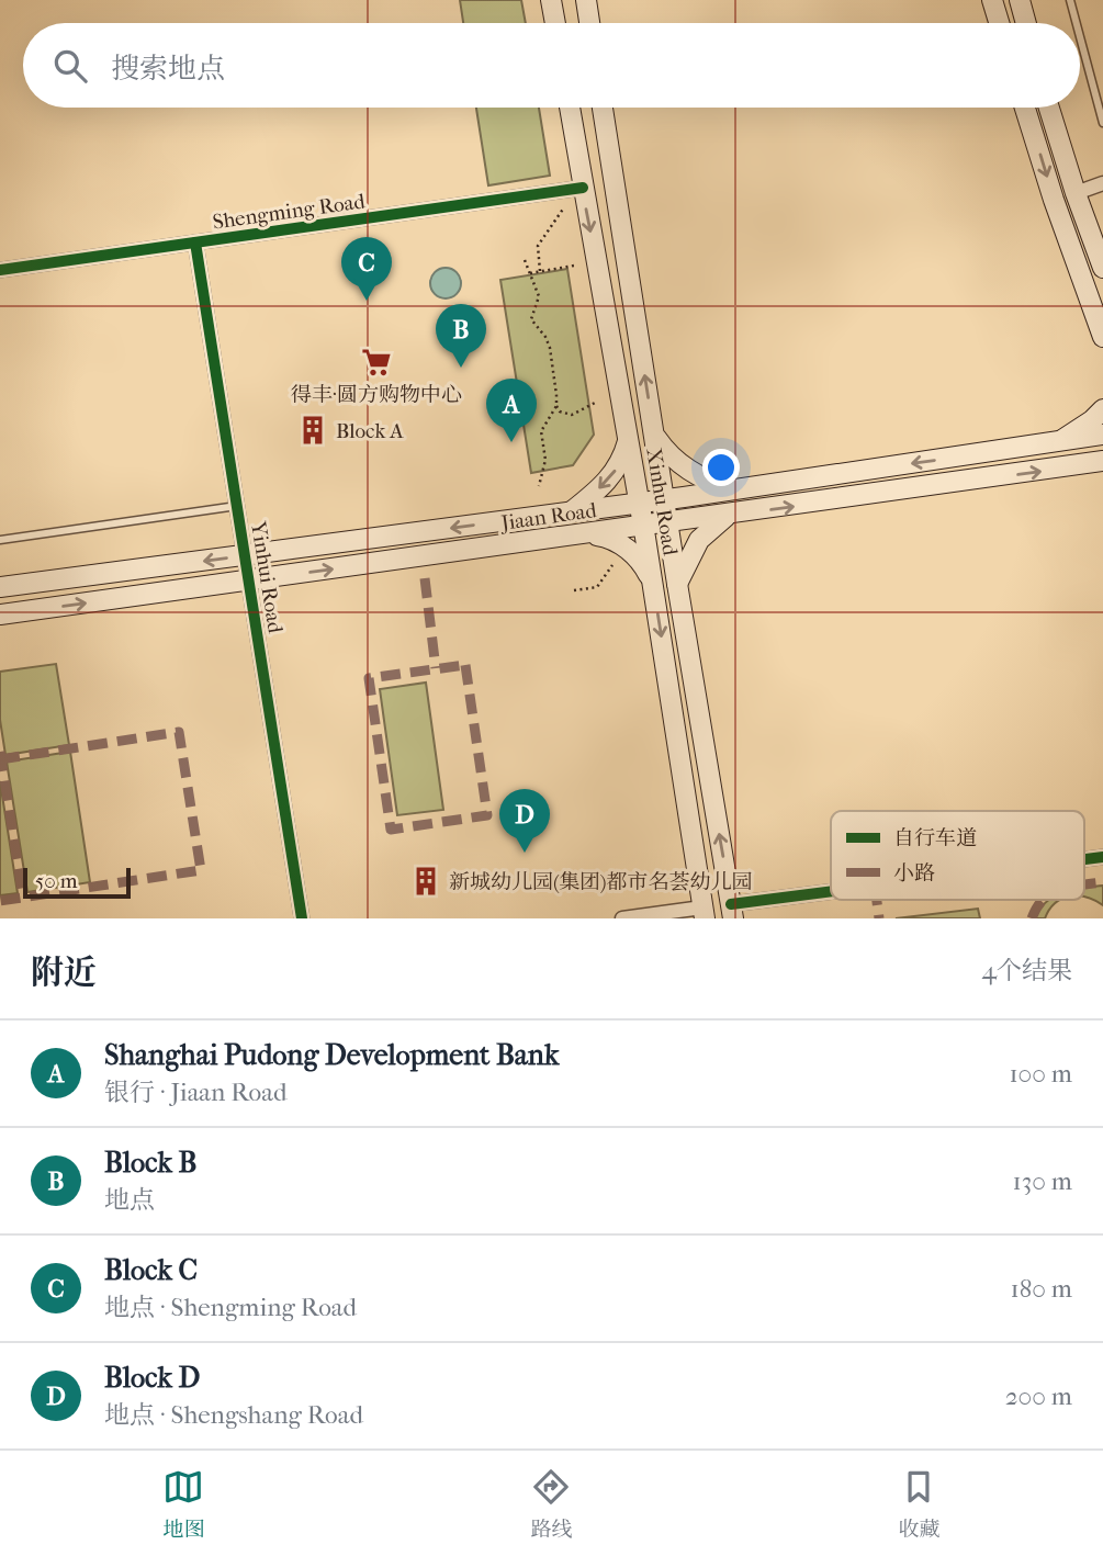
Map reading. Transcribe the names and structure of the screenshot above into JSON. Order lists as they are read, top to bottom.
{
  "streets": {
    "main road": ["Xinhu Road", "Jiaan Road"],
    "street": ["Shengming Road", "Yinhui Road"]
  },
  "crossings": [
    ["Shengming Road", "Xinhu Road"],
    ["Shengming Road", "Yinhui Road"],
    ["Xinhu Road", "Jiaan Road"],
    ["Jiaan Road", "Yinhui Road"]
  ],
  "places": {
    "supermarket": ["得丰·圆方购物中心"],
    "building": ["Block A", "新城幼儿园(集团)都市名荟幼儿园"]
  },
  "legend": ["自行车道", "小路"],
  "scale_bar": "50 m",
  "page": {
    "search": "搜索地点",
    "pins": [
      "C",
      "B",
      "A",
      "D"
    ],
    "scale": "50 m",
    "heading": ["附近", "4个结果"],
    "list": [
      {
        "mark": "A",
        "name": "Shanghai Pudong Development Bank",
        "note": "银行 · Jiaan Road",
        "value": "100 m"
      },
      {
        "mark": "B",
        "name": "Block B",
        "note": "地点",
        "value": "130 m"
      },
      {
        "mark": "C",
        "name": "Block C",
        "note": "地点 · Shengming Road",
        "value": "180 m"
      },
      {
        "mark": "D",
        "name": "Block D",
        "note": "地点 · Shengshang Road",
        "value": "200 m"
      }
    ],
    "nav": ["地图", "路线", "收藏"]
  }
}
